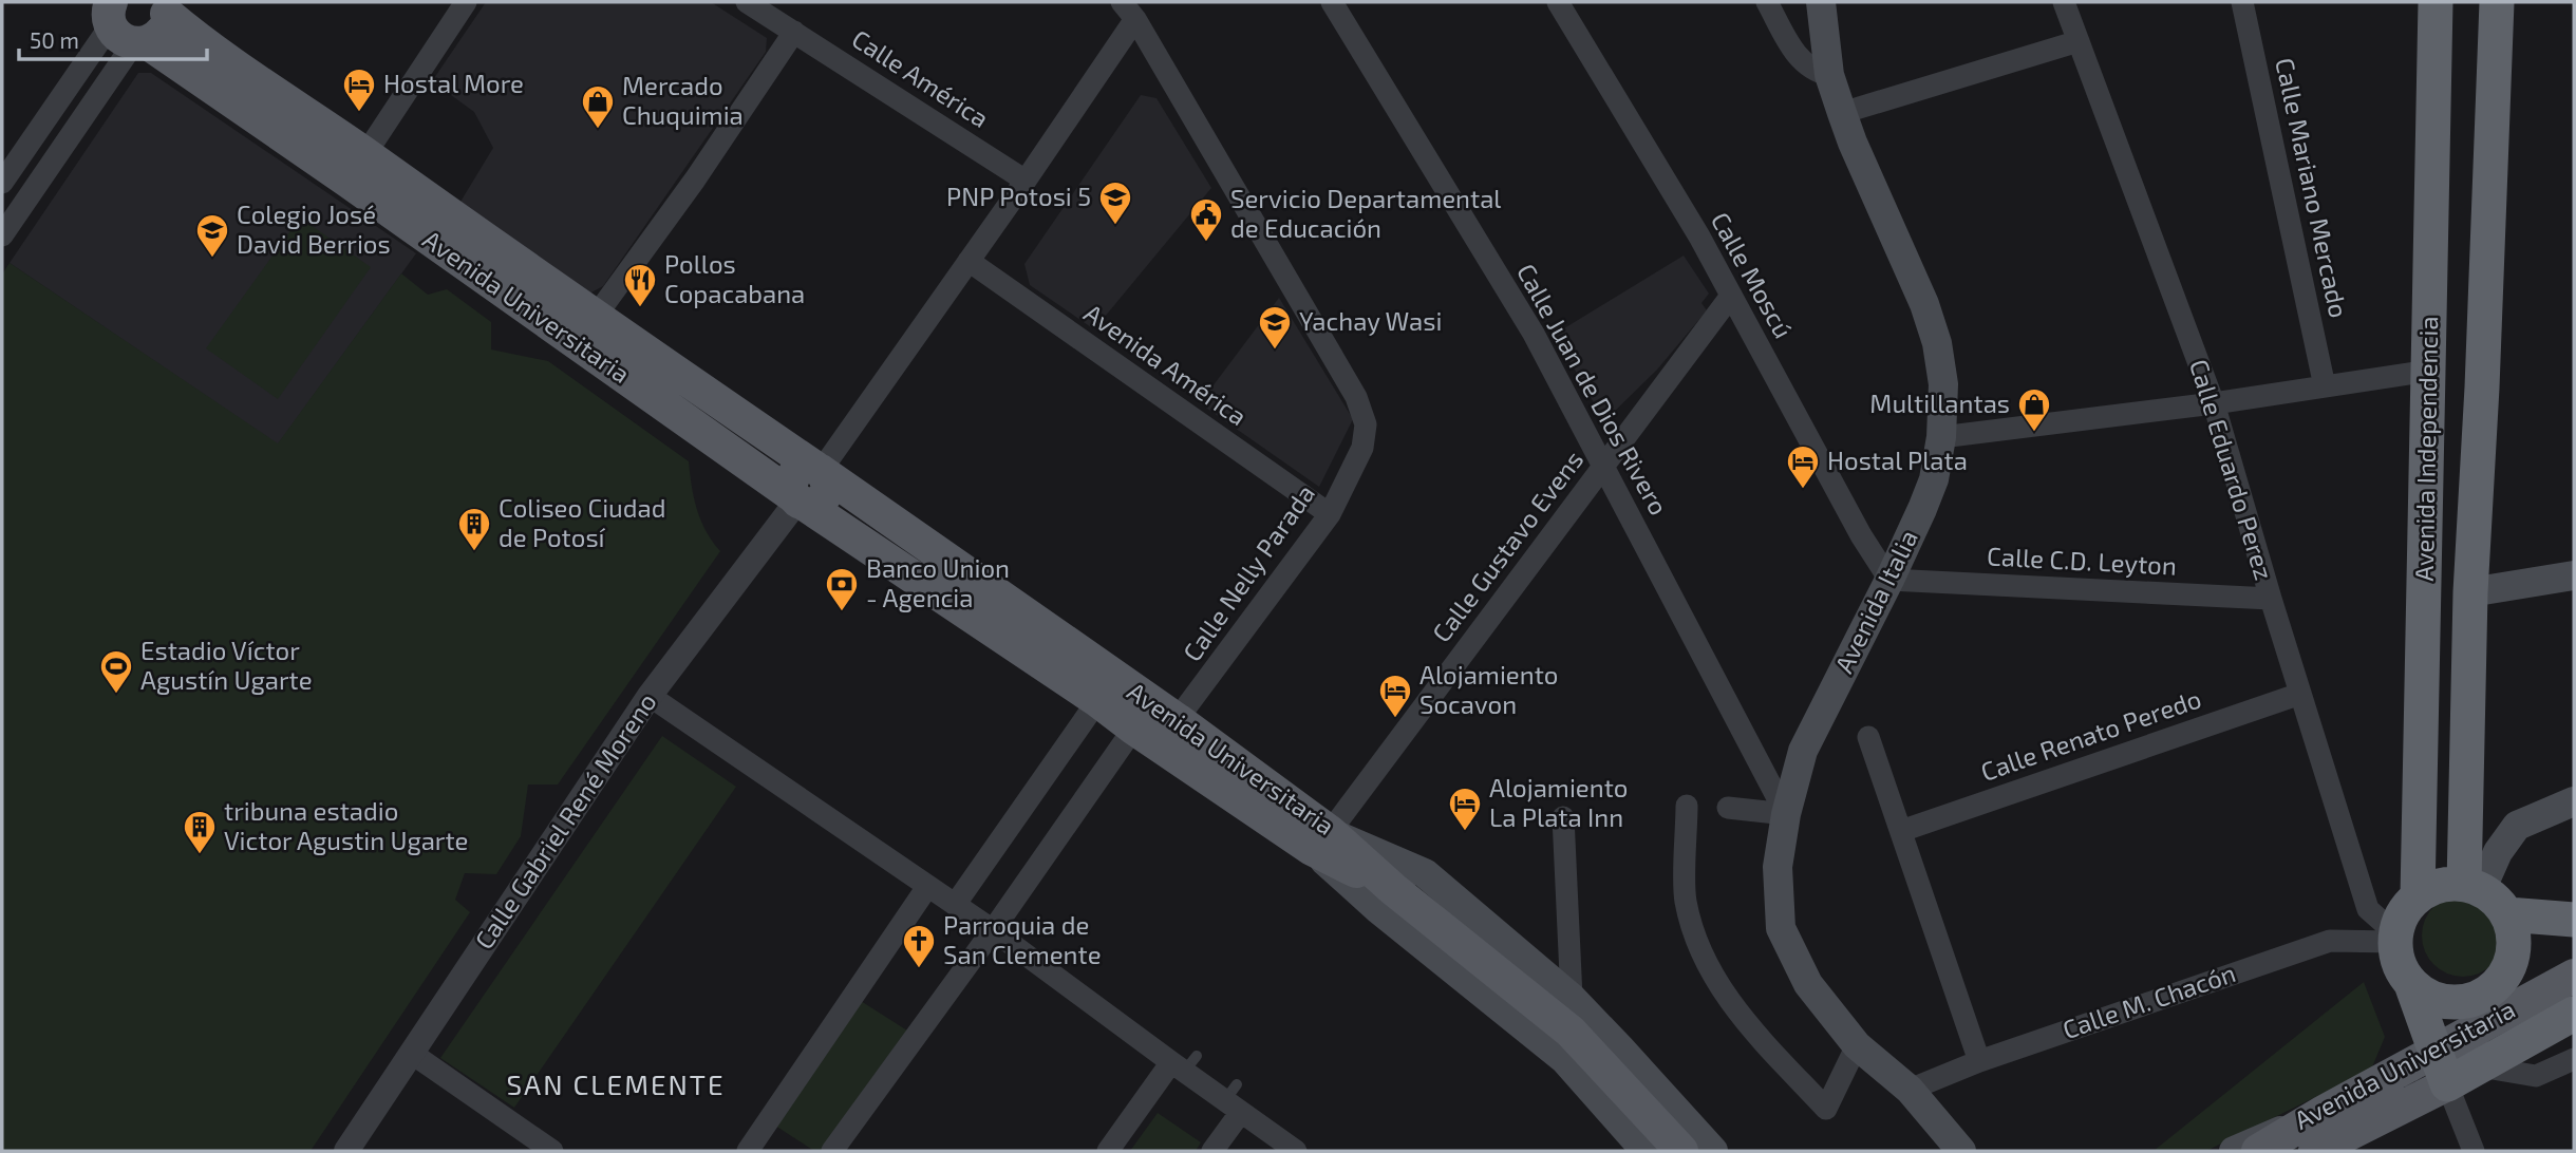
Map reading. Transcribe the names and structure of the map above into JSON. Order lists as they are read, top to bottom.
{
  "streets": {
    "highway": ["Avenida Universitaria", "Avenida Independencia"],
    "main road": ["Avenida Italia"],
    "street": [
      "Calle América",
      "Calle Mariano Mercado",
      "Calle Moscú",
      "Avenida América",
      "Calle Juan de Dios Rivero",
      "Calle Eduardo Perez",
      "Calle Gustavo Evens",
      "Calle C.D. Leyton",
      "Calle Nelly Parada",
      "Calle Renato Peredo",
      "Calle Gabriel René Moreno",
      "Calle M. Chacón"
    ]
  },
  "crossings": [
    ["Calle Moscú", "Calle Gustavo Evens"],
    ["Calle Moscú", "Calle C.D. Leyton"],
    ["Calle Moscú", "Avenida Italia"],
    ["Avenida Universitaria", "Calle Gustavo Evens"],
    ["Avenida Universitaria", "Calle Nelly Parada"],
    ["Avenida Universitaria", "Calle Gabriel René Moreno"],
    ["Avenida América", "Calle Nelly Parada"],
    ["Calle Juan de Dios Rivero", "Calle Gustavo Evens"],
    ["Calle Juan de Dios Rivero", "Avenida Italia"],
    ["Avenida Independencia", "Calle Eduardo Perez"],
    ["Avenida Independencia", "Calle M. Chacón"],
    ["Calle Eduardo Perez", "Calle C.D. Leyton"],
    ["Calle Eduardo Perez", "Calle Renato Peredo"],
    ["Calle Eduardo Perez", "Calle M. Chacón"],
    ["Calle C.D. Leyton", "Avenida Italia"],
    ["Avenida Italia", "Calle M. Chacón"]
  ],
  "districts": ["SAN CLEMENTE"],
  "places": {
    "hotel": [
      "Hostal More",
      "Hostal Plata",
      "Alojamiento Socavon",
      "Alojamiento La Plata Inn"
    ],
    "shop": ["Mercado Chuquimia", "Multillantas"],
    "school or university": ["PNP Potosi 5", "Colegio José David Berrios", "Yachay Wasi"],
    "public building": ["Servicio Departamental de Educación"],
    "restaurant": ["Pollos Copacabana"],
    "building": ["Coliseo Ciudad de Potosí", "tribuna estadio Victor Agustin Ugarte"],
    "bank": ["Banco Union - Agencia"],
    "sports": ["Estadio Víctor Agustín Ugarte"],
    "church": ["Parroquia de San Clemente"]
  },
  "scale_bar": "50 m"
}
